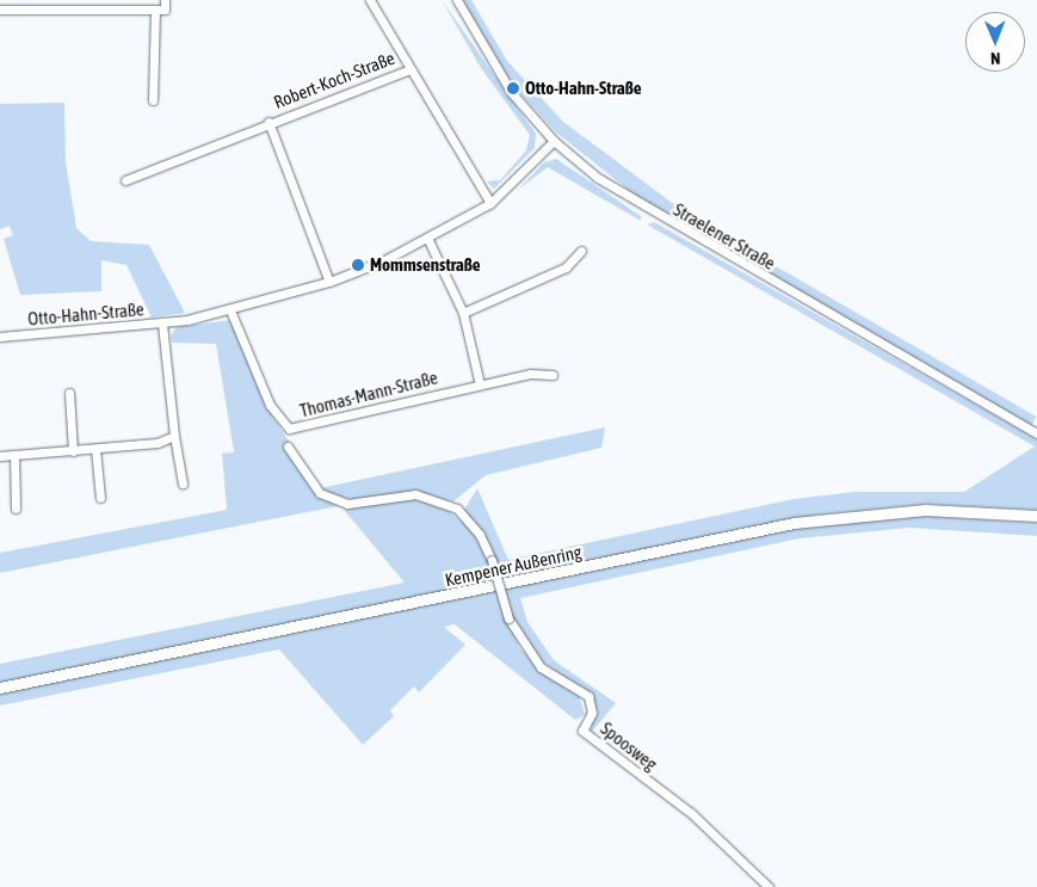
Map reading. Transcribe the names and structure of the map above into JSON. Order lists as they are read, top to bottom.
{
  "streets": {
    "main road": ["Kempener Außenring"],
    "street": [
      "Robert-Koch-Straße",
      "Straelener Straße",
      "Otto-Hahn-Straße",
      "Thomas-Mann-Straße",
      "Spoosweg"
    ]
  },
  "crossings": [
    ["Robert-Koch-Straße", "Otto-Hahn-Straße"],
    ["Straelener Straße", "Otto-Hahn-Straße"],
    ["Otto-Hahn-Straße", "Thomas-Mann-Straße"]
  ],
  "places": ["Otto-Hahn-Straße", "Mommsenstraße"],
  "north": "bottom"
}
